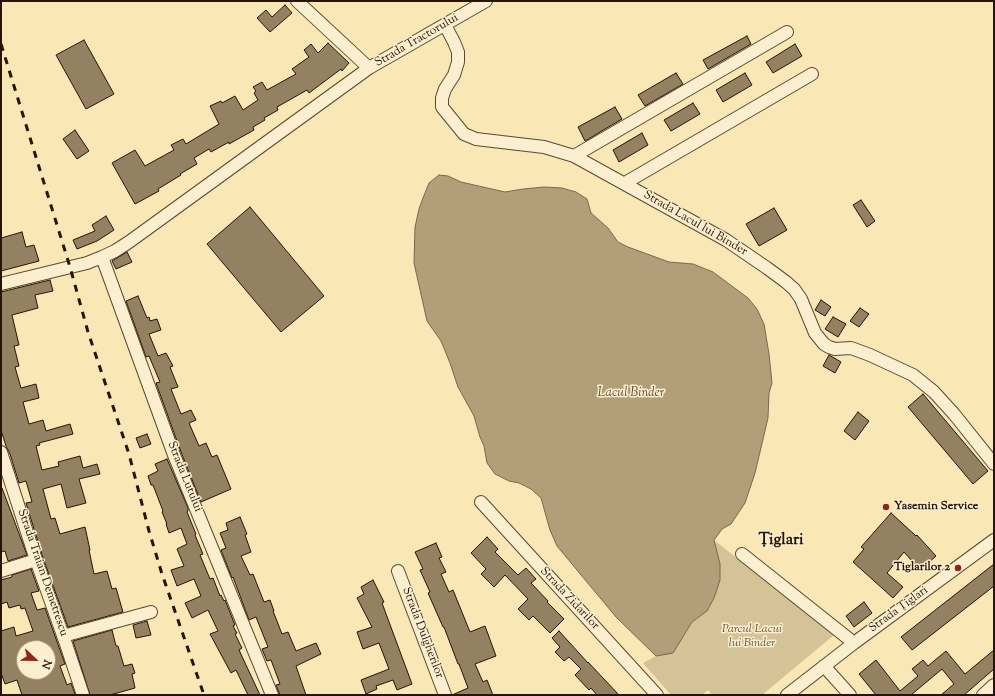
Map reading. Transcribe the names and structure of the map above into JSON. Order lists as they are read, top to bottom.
{
  "streets": {
    "street": [
      "Strada Tractorului",
      "Strada Lacul lui Binder",
      "Strada Lutului",
      "Strada Traian Demetrescu",
      "Strada Zidarilor",
      "Strada Țiglari",
      "Strada Dulgherilor"
    ]
  },
  "crossings": [
    ["Strada Tractorului", "Strada Lacul lui Binder"],
    ["Strada Tractorului", "Strada Lutului"]
  ],
  "districts": ["Țiglari"],
  "water": ["Lacul Binder"],
  "parks": ["Parcul Lacui lui Binder"],
  "places": ["Yasemin Service", "Tiglarilor 2"],
  "north": "right"
}
